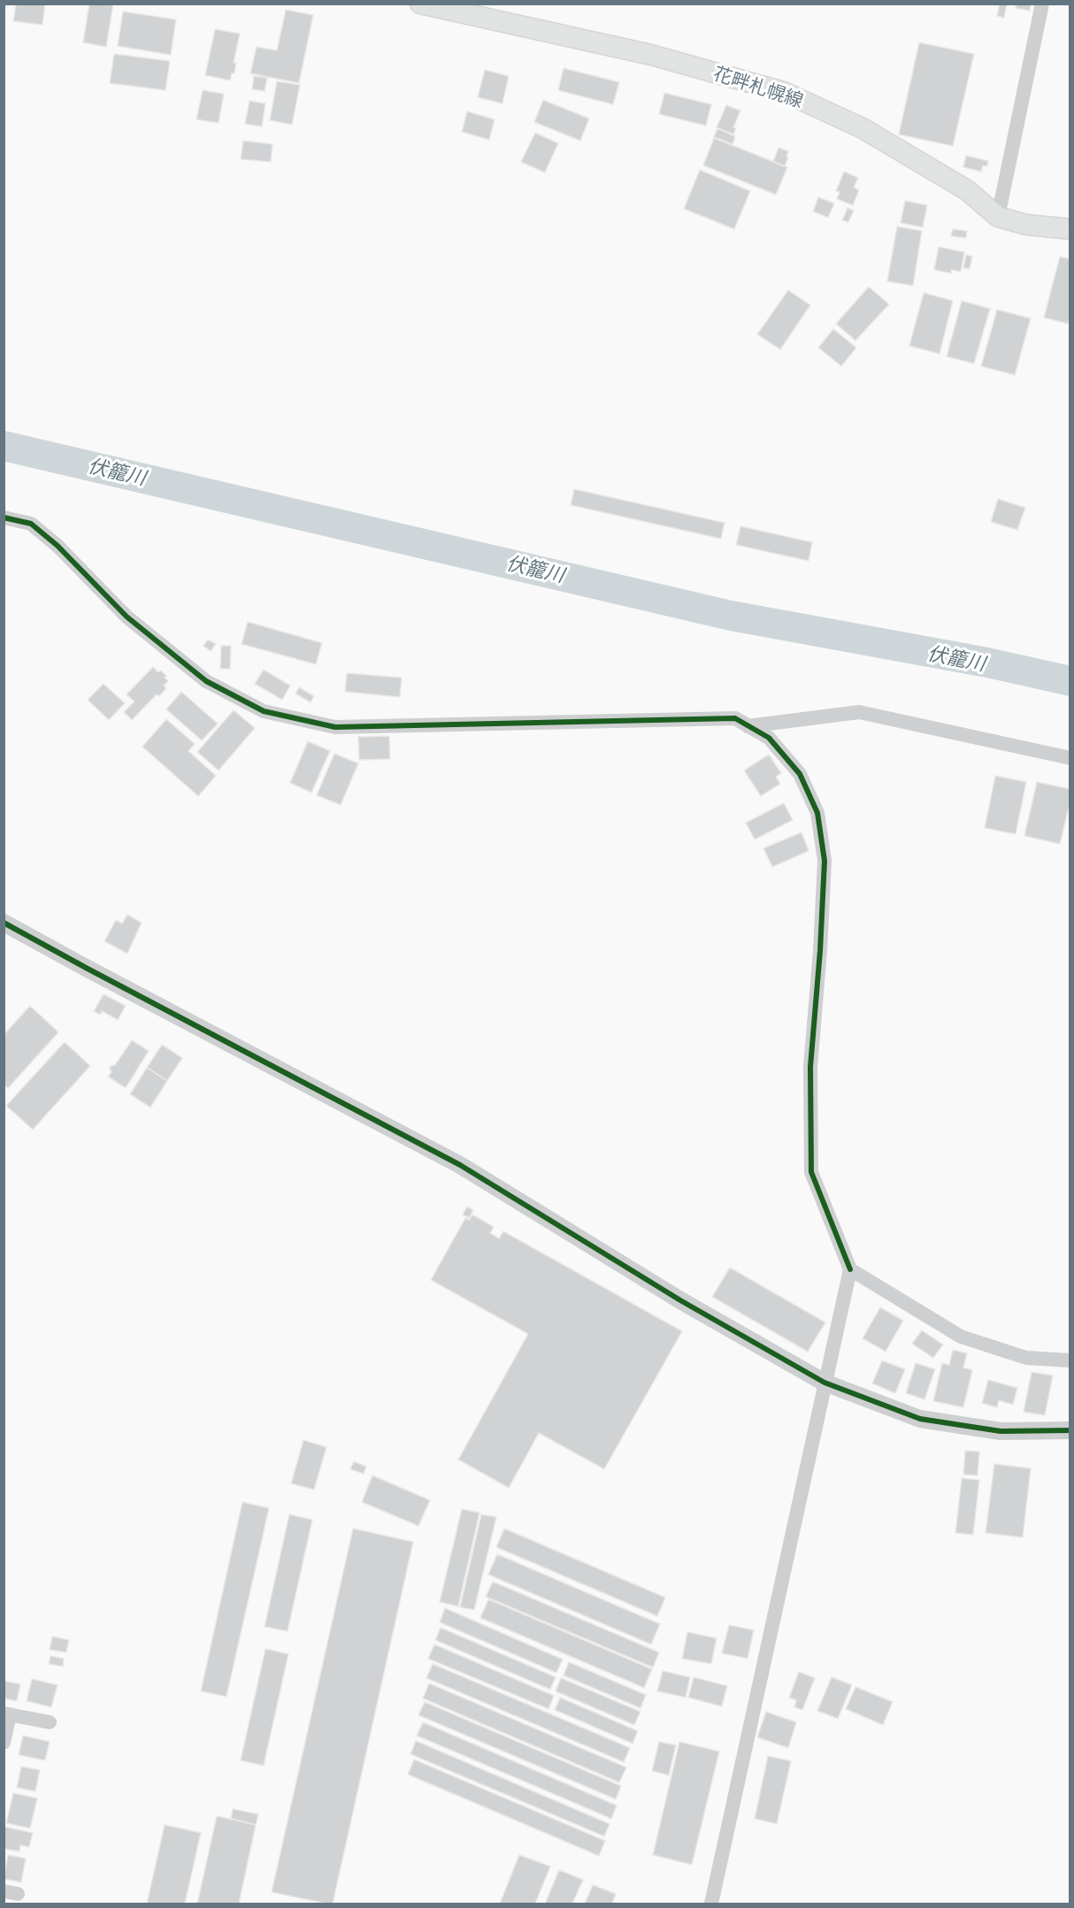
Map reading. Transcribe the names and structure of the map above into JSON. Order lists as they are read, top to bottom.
{
  "streets": {
    "main road": ["花畔札幌線"]
  },
  "water": ["伏籠川"]
}
